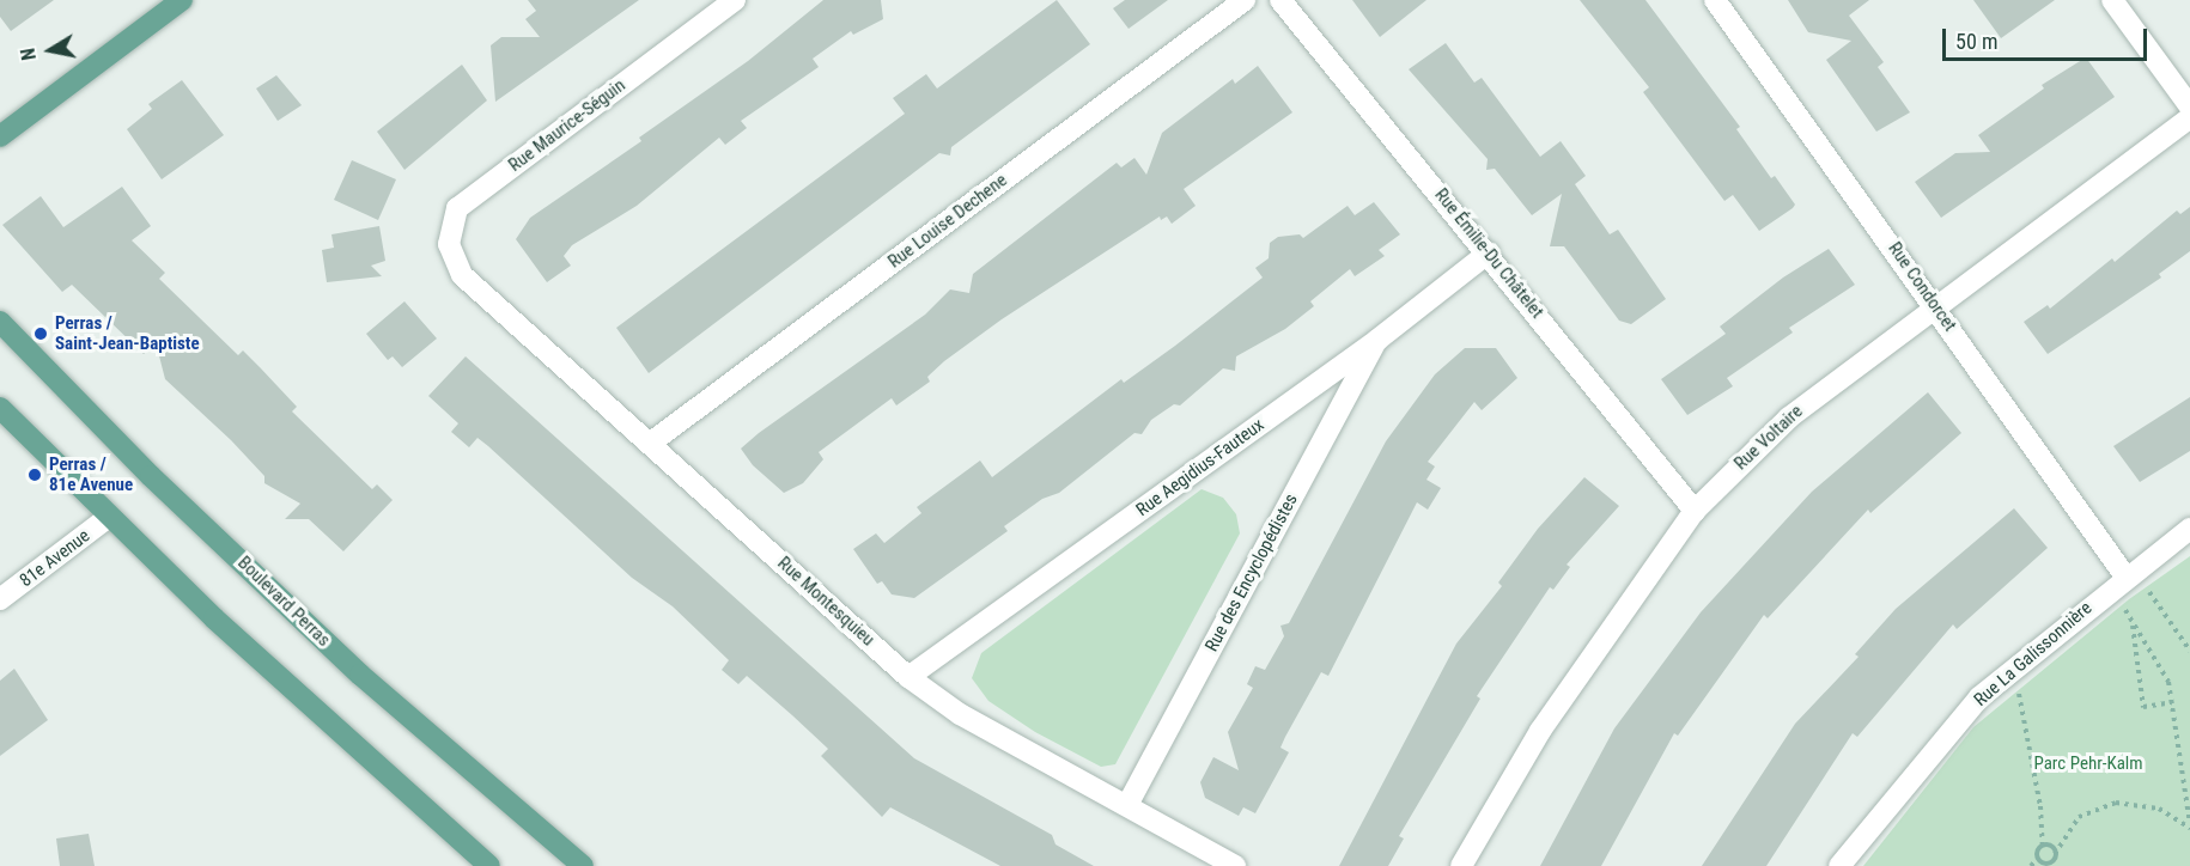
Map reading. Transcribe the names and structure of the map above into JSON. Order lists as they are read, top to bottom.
{
  "streets": {
    "main road": ["Boulevard Perras"],
    "street": [
      "Rue Maurice-Séguin",
      "Rue Louise Dechene",
      "Rue Émilie-Du Châtelet",
      "Rue Condorcet",
      "Rue Voltaire",
      "Rue Aegidius-Fauteux",
      "81e Avenue",
      "Rue des Encyclopédistes",
      "Rue Montesquieu",
      "Rue La Galissonnière"
    ]
  },
  "crossings": [
    ["Rue Maurice-Séguin", "Rue Montesquieu"],
    ["Rue Louise Dechene", "Rue Montesquieu"],
    ["Rue Émilie-Du Châtelet", "Rue Voltaire"],
    ["Rue Émilie-Du Châtelet", "Rue Aegidius-Fauteux"],
    ["Rue Condorcet", "Rue Voltaire"],
    ["Rue Condorcet", "Rue La Galissonnière"],
    ["Rue Aegidius-Fauteux", "Rue des Encyclopédistes"],
    ["Rue Aegidius-Fauteux", "Rue Montesquieu"],
    ["Rue des Encyclopédistes", "Rue Montesquieu"]
  ],
  "parks": ["Parc Pehr-Kalm"],
  "places": ["Perras / Saint-Jean-Baptiste", "Perras / 81e Avenue"],
  "scale_bar": "50 m",
  "north": "left"
}
